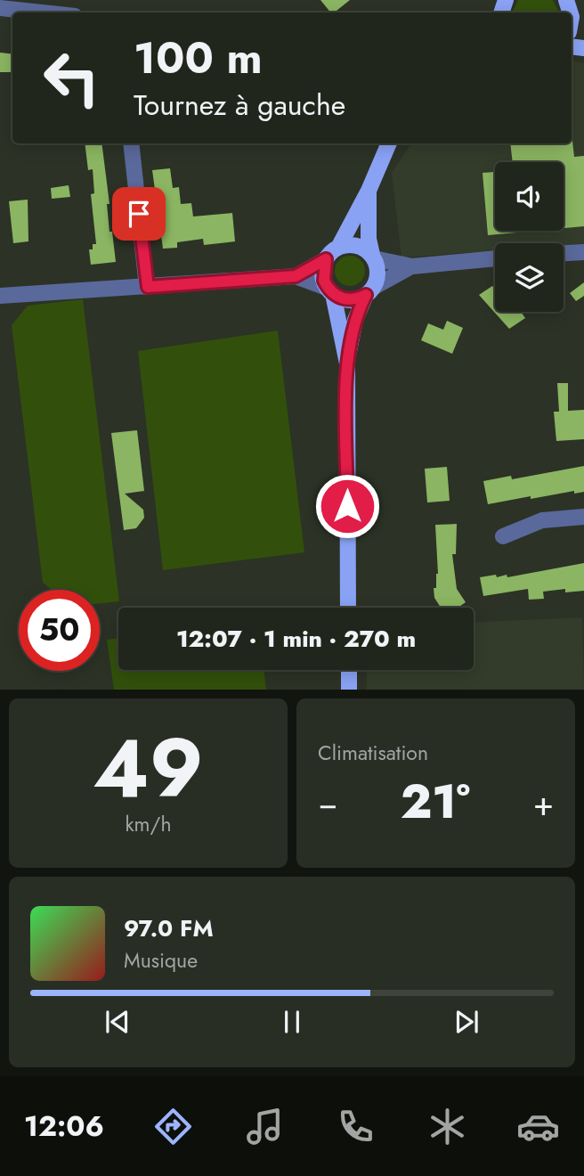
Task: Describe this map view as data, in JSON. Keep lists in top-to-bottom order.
{
  "page": {
    "turn": ["100 m", "Tournez à gauche"],
    "limit": "50",
    "trip": "12:07 · 1 min · 270 m",
    "tile": [
      ["49", "km/h"],
      "Climatisation"
    ],
    "heat": ["−", "21°", "+"],
    "song": ["97.0 FM", "Musique"],
    "tabs": "12:06"
  }
}
